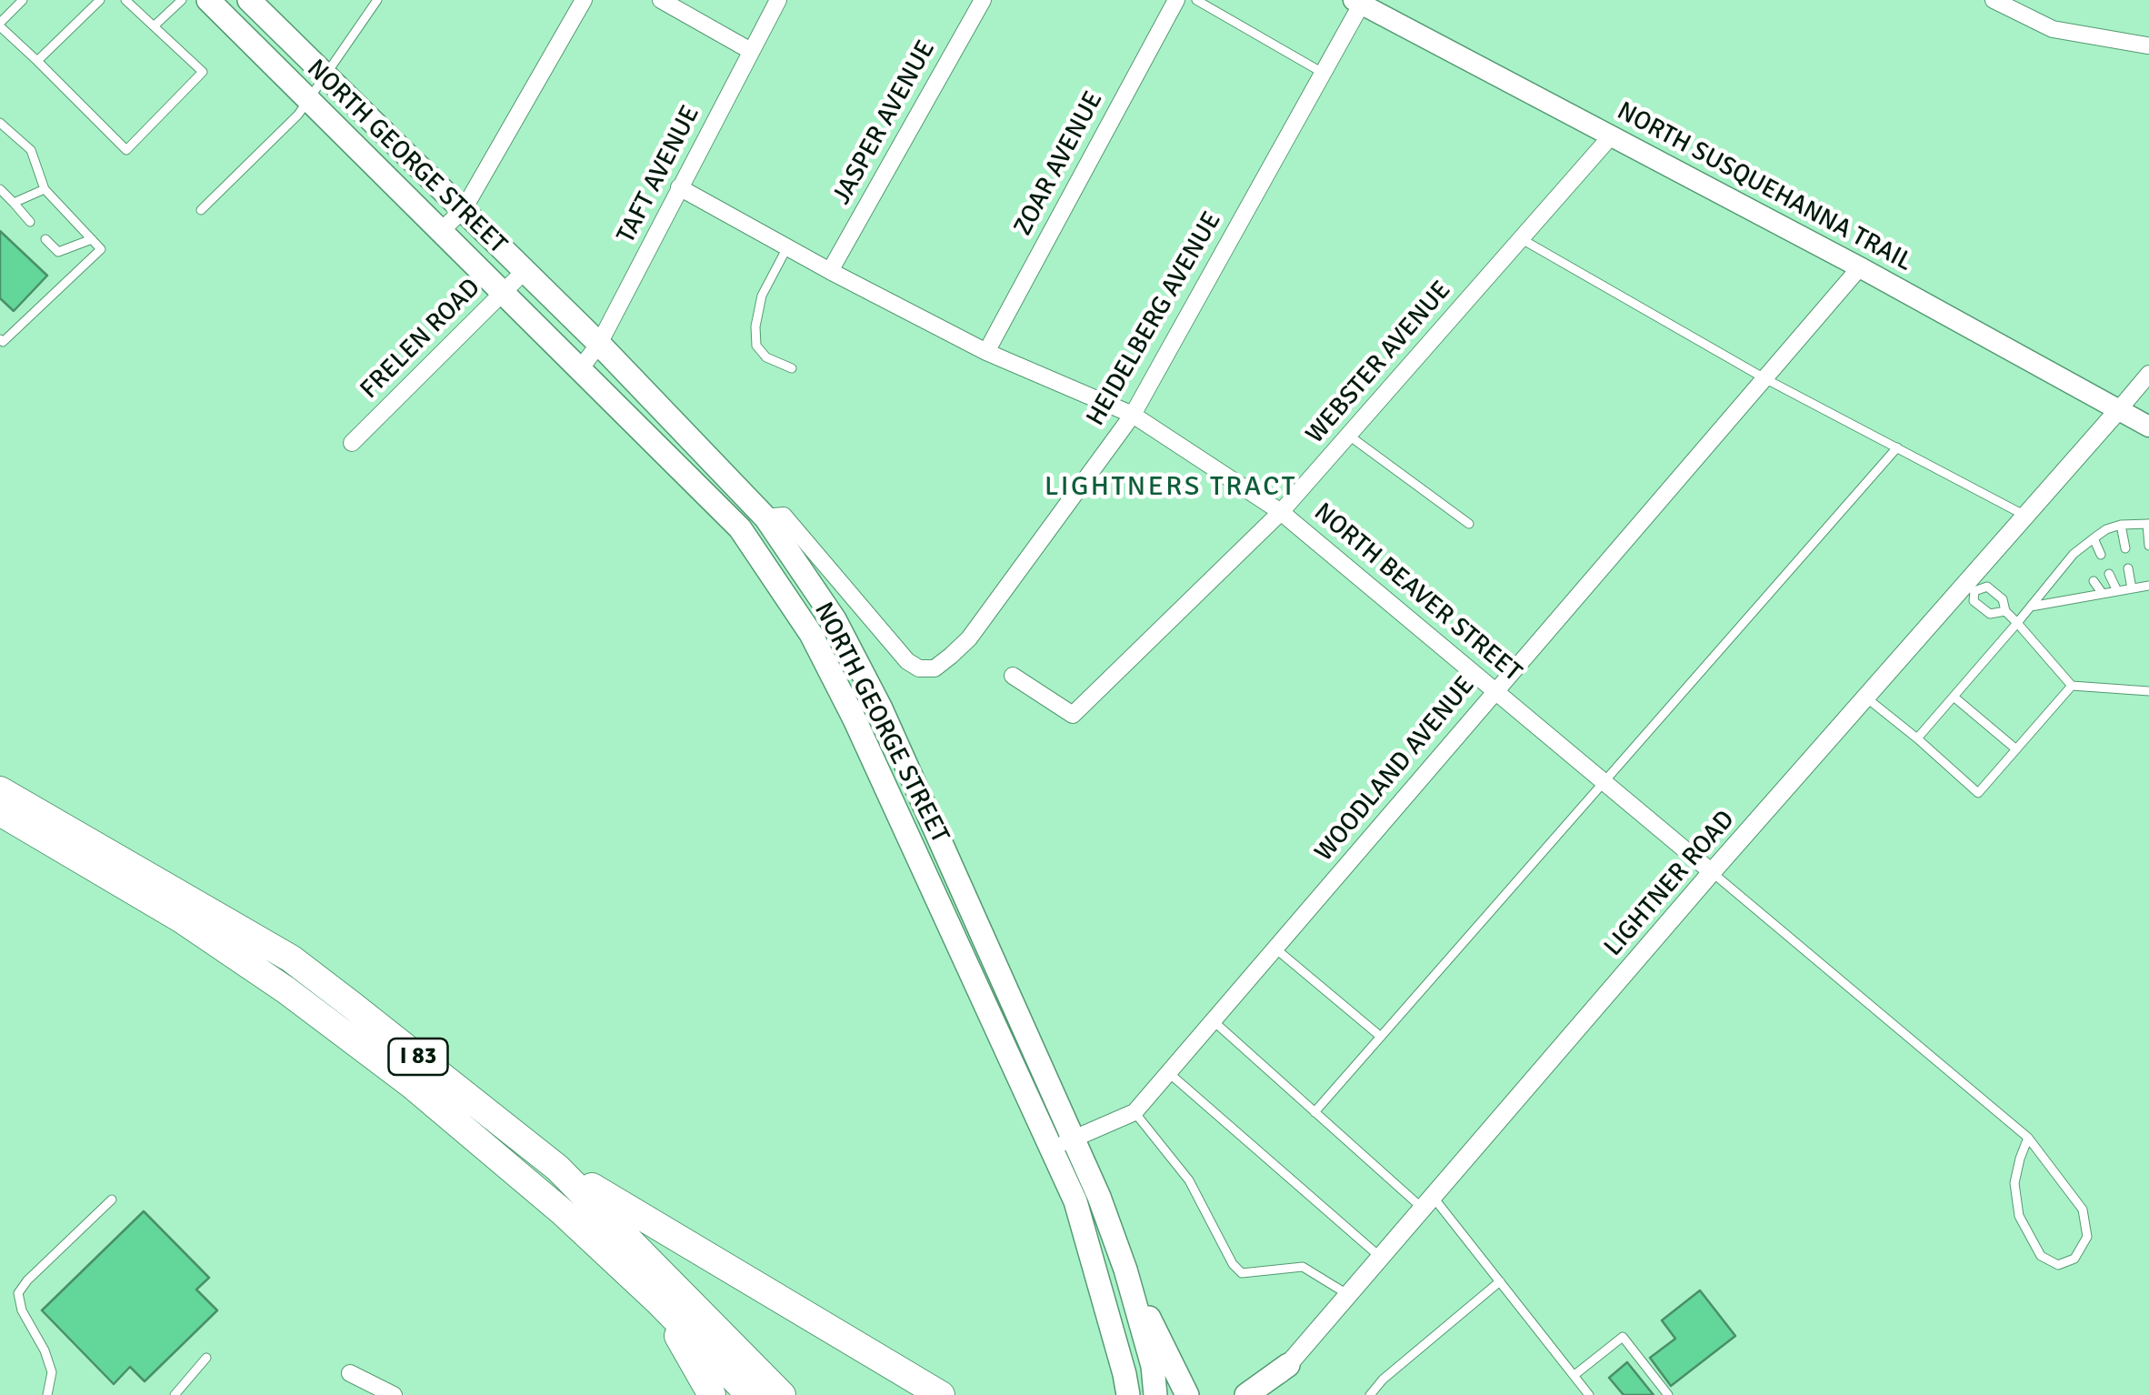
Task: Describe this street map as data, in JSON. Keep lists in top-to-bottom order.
{
  "streets": {
    "highway": ["I 83"],
    "main road": ["NORTH GEORGE STREET", "NORTH SUSQUEHANNA TRAIL"],
    "street": [
      "JASPER AVENUE",
      "ZOAR AVENUE",
      "TAFT AVENUE",
      "HEIDELBERG AVENUE",
      "FRELEN ROAD",
      "WEBSTER AVENUE",
      "NORTH BEAVER STREET",
      "WOODLAND AVENUE",
      "LIGHTNER ROAD"
    ]
  },
  "crossings": [
    ["JASPER AVENUE", "NORTH BEAVER STREET"],
    ["NORTH GEORGE STREET", "TAFT AVENUE"],
    ["NORTH GEORGE STREET", "HEIDELBERG AVENUE"],
    ["NORTH GEORGE STREET", "FRELEN ROAD"],
    ["NORTH GEORGE STREET", "WOODLAND AVENUE"],
    ["ZOAR AVENUE", "NORTH BEAVER STREET"],
    ["TAFT AVENUE", "NORTH BEAVER STREET"],
    ["NORTH SUSQUEHANNA TRAIL", "HEIDELBERG AVENUE"],
    ["NORTH SUSQUEHANNA TRAIL", "WEBSTER AVENUE"],
    ["NORTH SUSQUEHANNA TRAIL", "WOODLAND AVENUE"],
    ["NORTH SUSQUEHANNA TRAIL", "LIGHTNER ROAD"],
    ["HEIDELBERG AVENUE", "NORTH BEAVER STREET"],
    ["WEBSTER AVENUE", "NORTH BEAVER STREET"],
    ["NORTH BEAVER STREET", "WOODLAND AVENUE"],
    ["NORTH BEAVER STREET", "LIGHTNER ROAD"]
  ],
  "districts": ["LIGHTNERS TRACT"]
}
